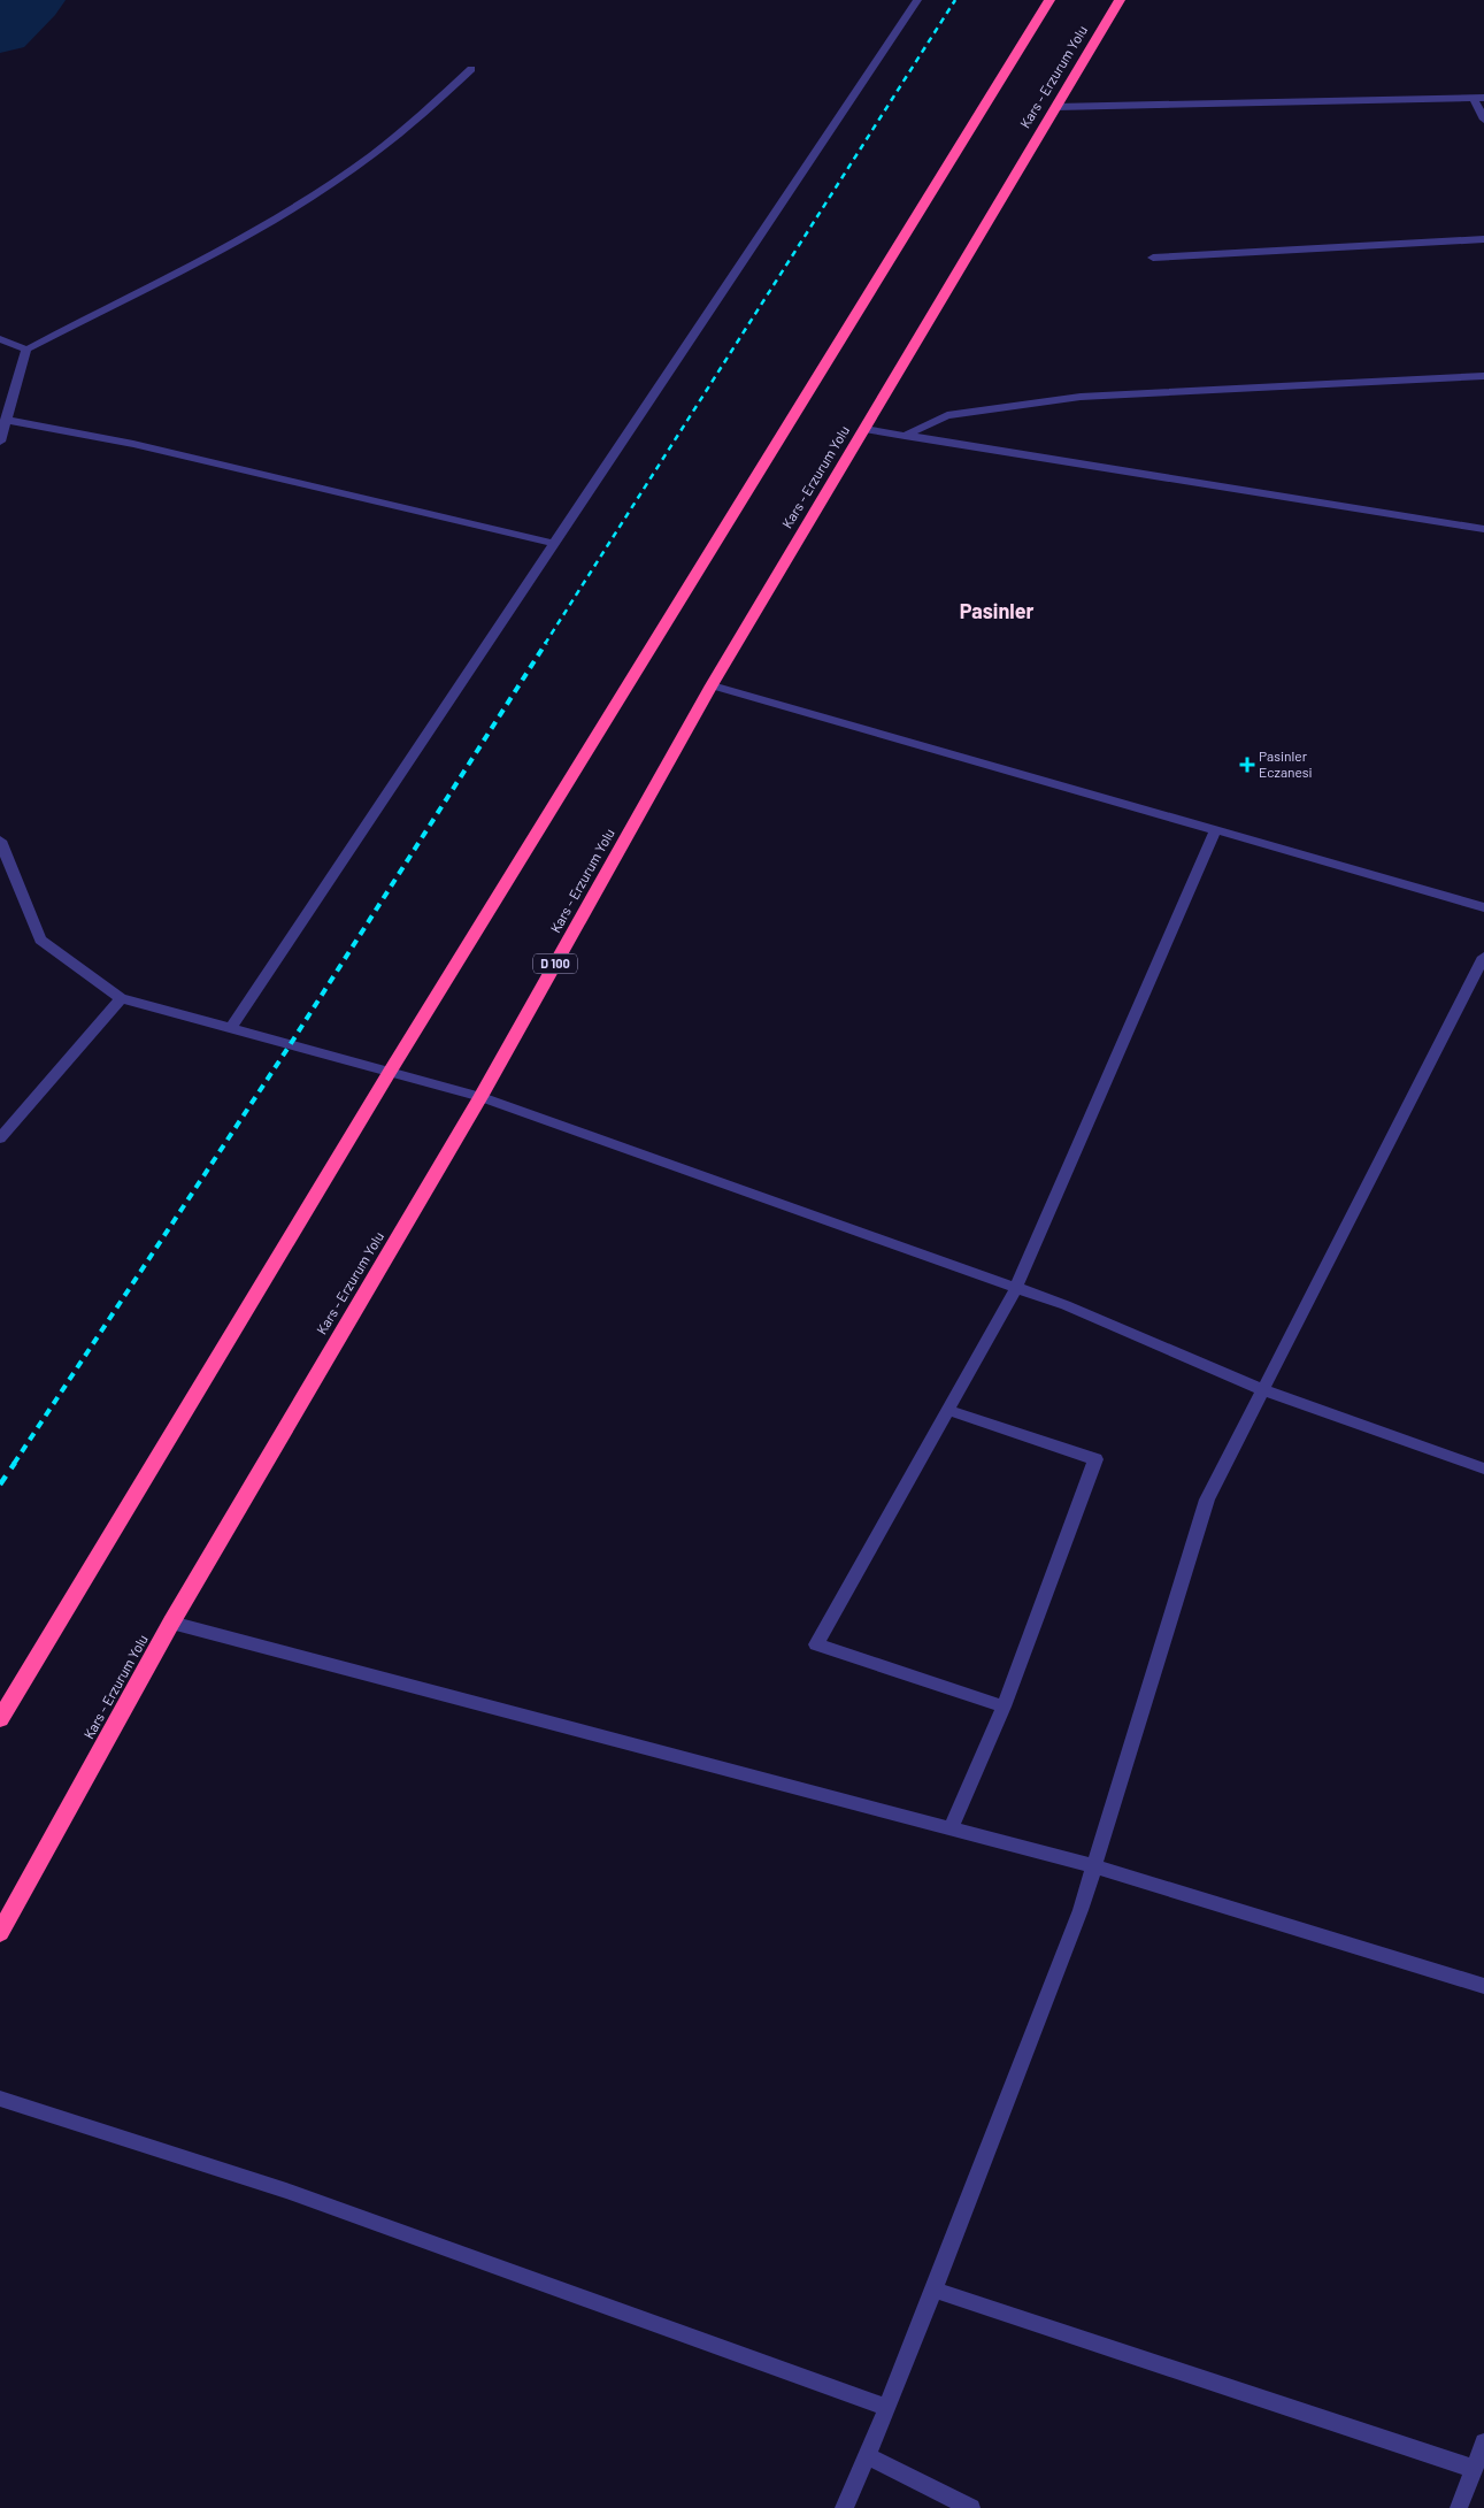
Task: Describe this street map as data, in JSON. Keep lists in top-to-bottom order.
{
  "streets": {
    "highway": ["Kars - Erzurum Yolu", "D 100"]
  },
  "districts": ["Pasinler"],
  "places": {
    "health": ["Pasinler Eczanesi"]
  }
}
